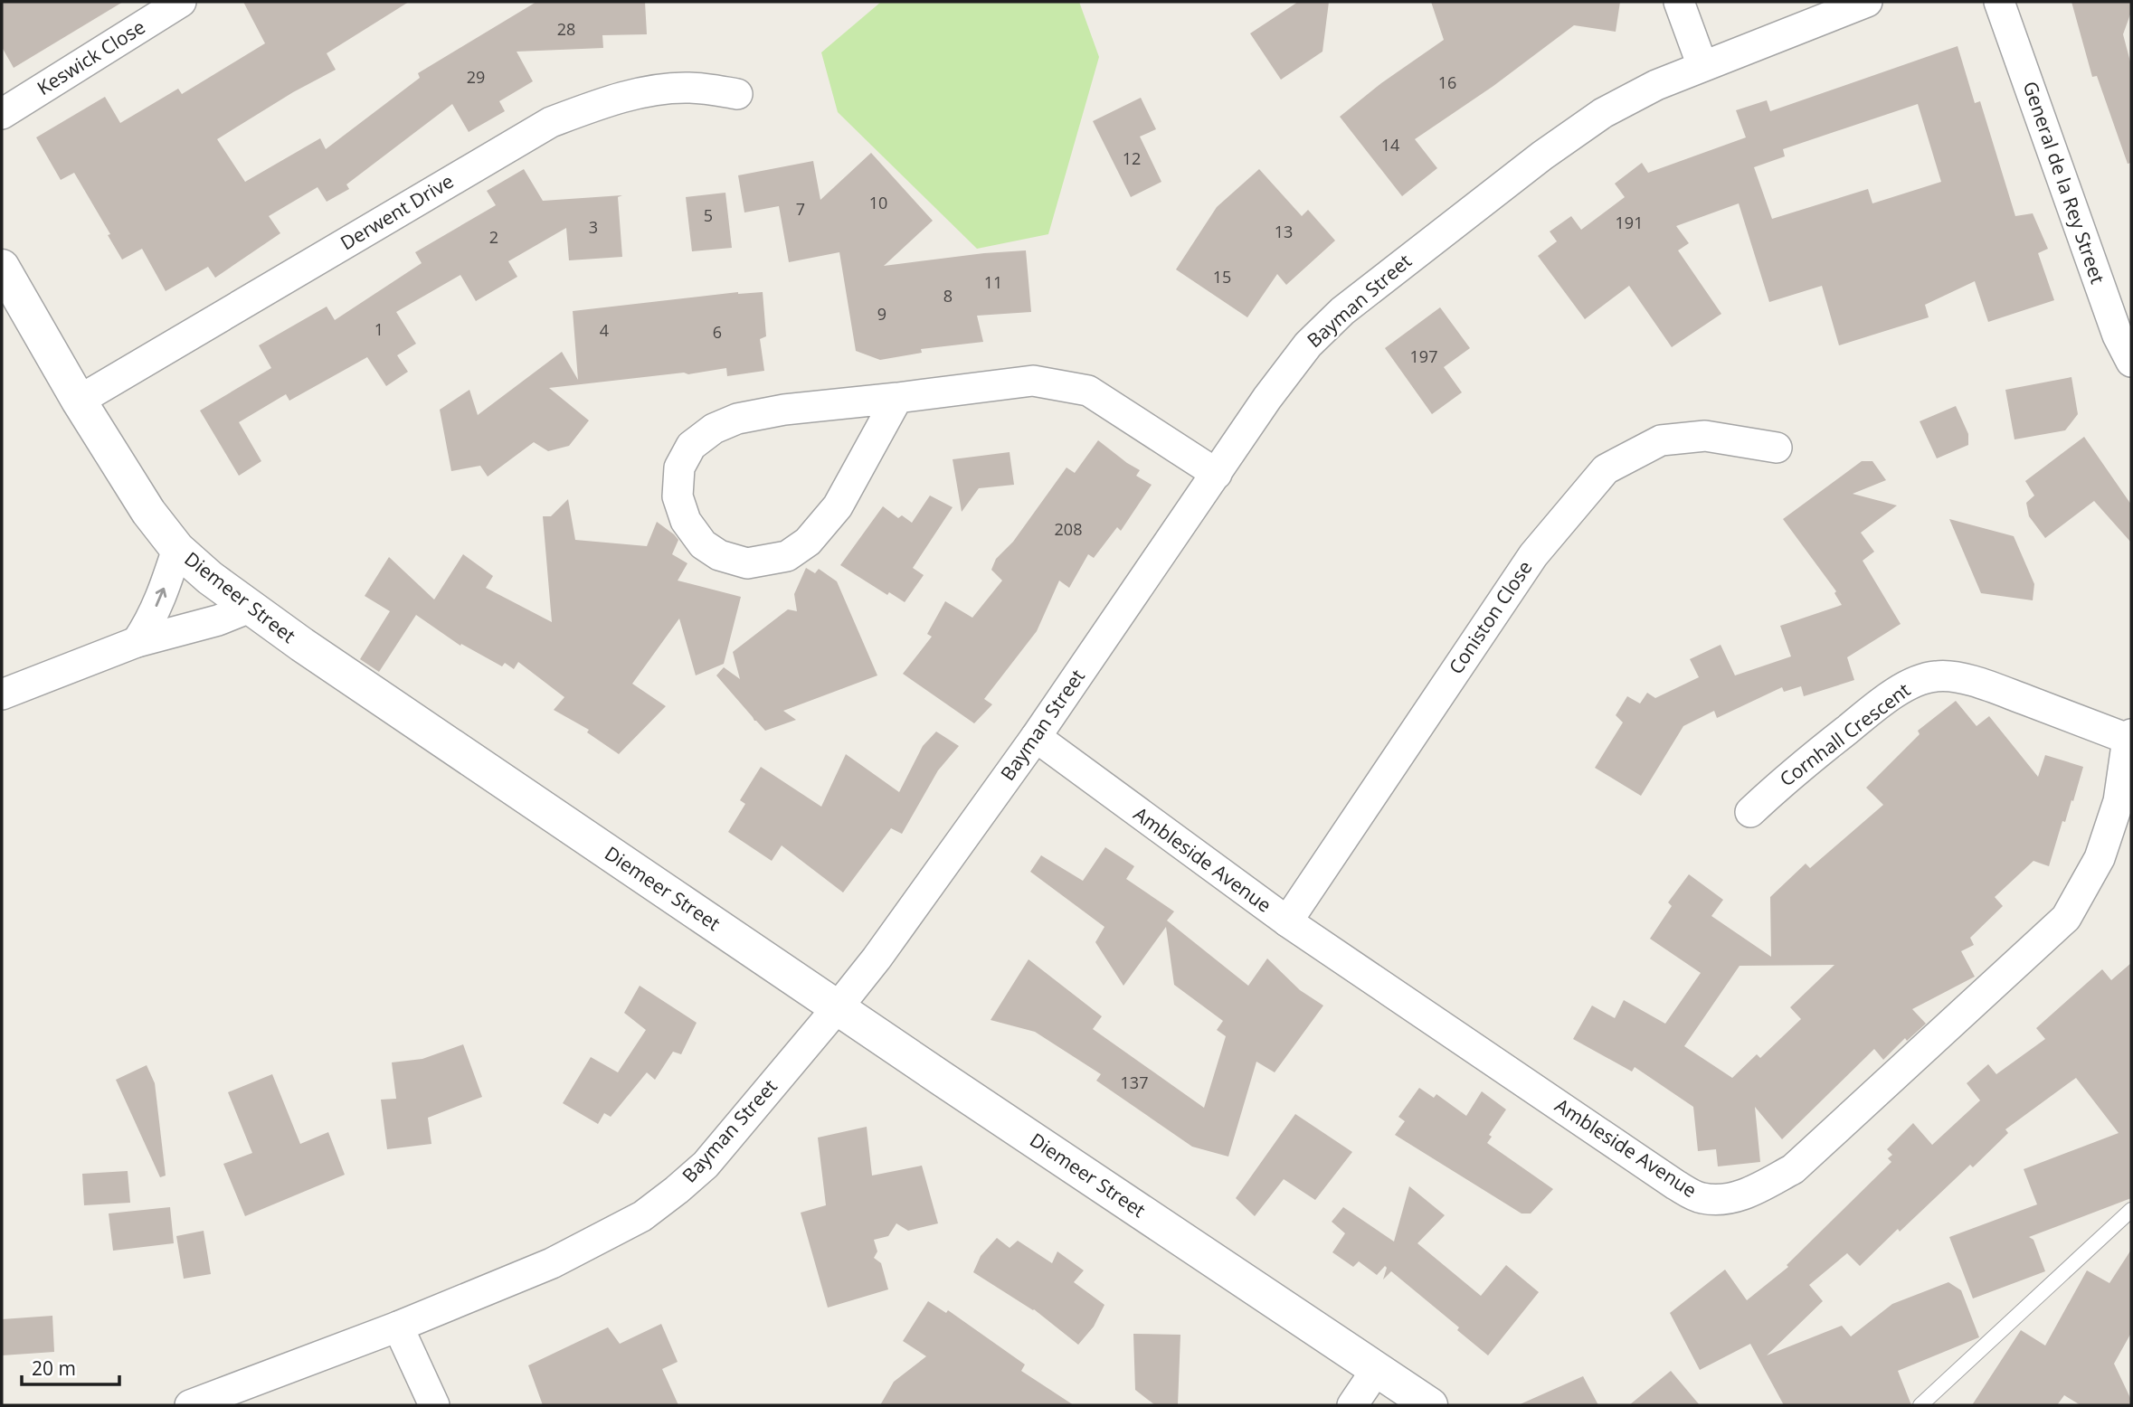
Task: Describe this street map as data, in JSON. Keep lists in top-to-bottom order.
{
  "streets": {
    "street": [
      "Keswick Close",
      "General de la Rey Street",
      "Derwent Drive",
      "Bayman Street",
      "Diemeer Street",
      "Coniston Close",
      "Cornhall Crescent",
      "Ambleside Avenue"
    ]
  },
  "crossings": [
    ["Derwent Drive", "Diemeer Street"],
    ["Bayman Street", "Diemeer Street"],
    ["Bayman Street", "Ambleside Avenue"],
    ["Coniston Close", "Ambleside Avenue"],
    ["Cornhall Crescent", "Ambleside Avenue"]
  ],
  "house_numbers": [
    "28",
    "29",
    "16",
    "14",
    "12",
    "10",
    "7",
    "5",
    "191",
    "3",
    "13",
    "2",
    "15",
    "11",
    "8",
    "9",
    "1",
    "4",
    "6",
    "197",
    "208",
    "137"
  ],
  "scale_bar": "20 m"
}
